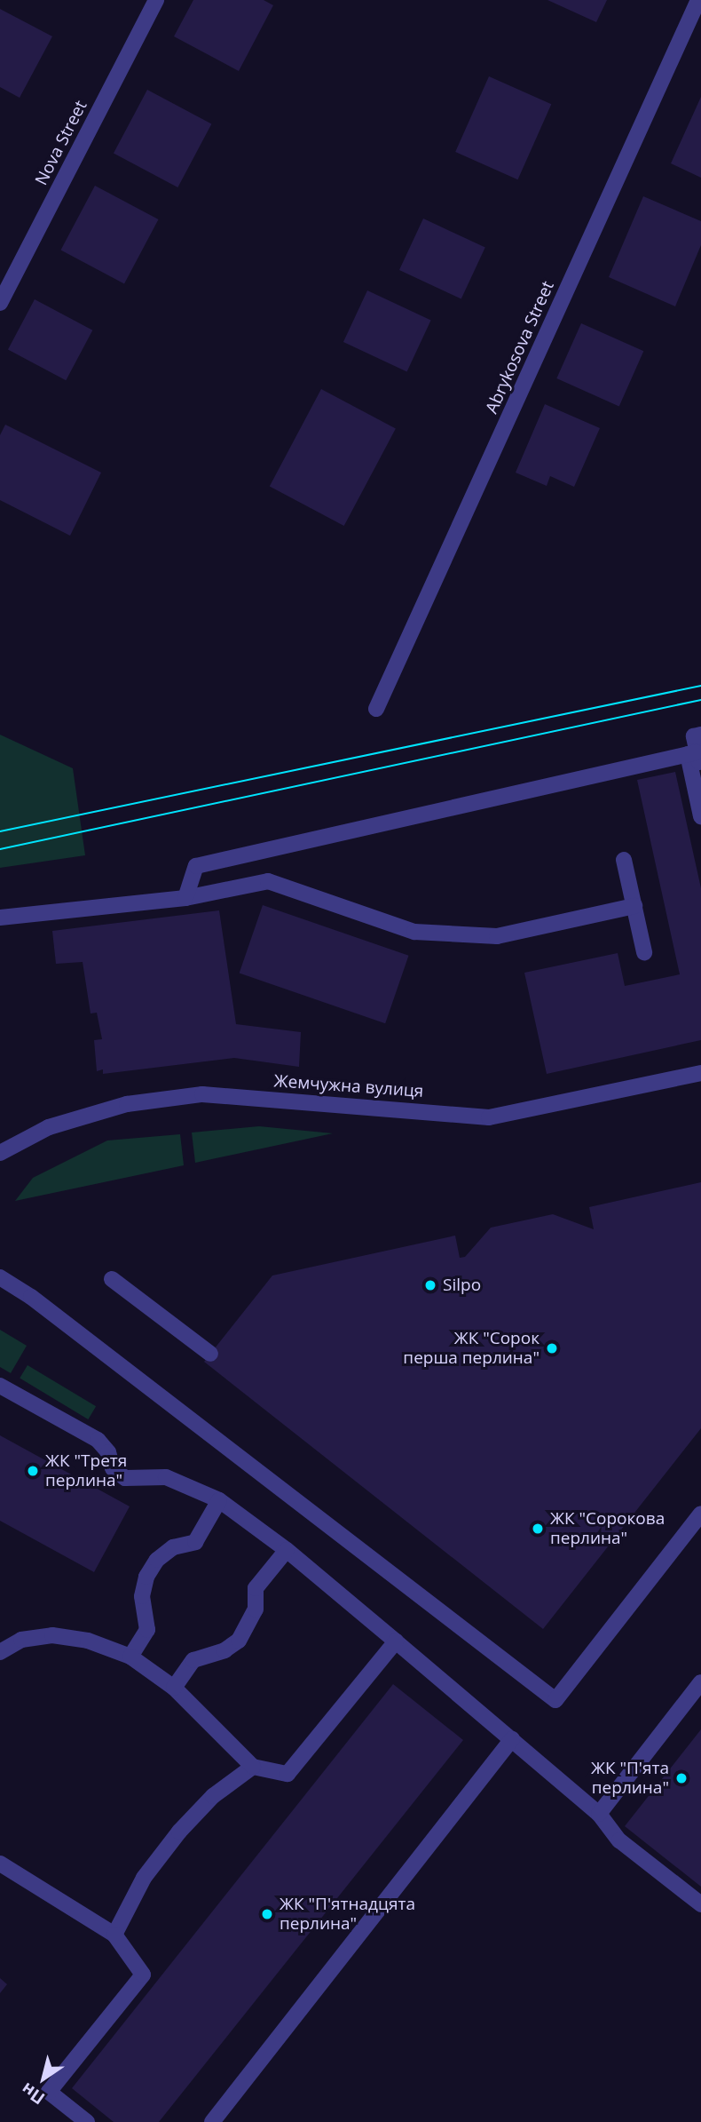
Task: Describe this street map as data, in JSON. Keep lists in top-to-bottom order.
{
  "streets": {
    "street": ["Nova Street", "Abrykosova Street", "Жемчужна вулиця"]
  },
  "places": [
    "Silpo",
    "ЖК \"Сорок перша перлина\"",
    "ЖК \"Третя перлина\"",
    "ЖК \"Сорокова перлина\"",
    "ЖК \"П'ята перлина\"",
    "ЖК \"П'ятнадцята перлина\""
  ],
  "north": "bottom left"
}
